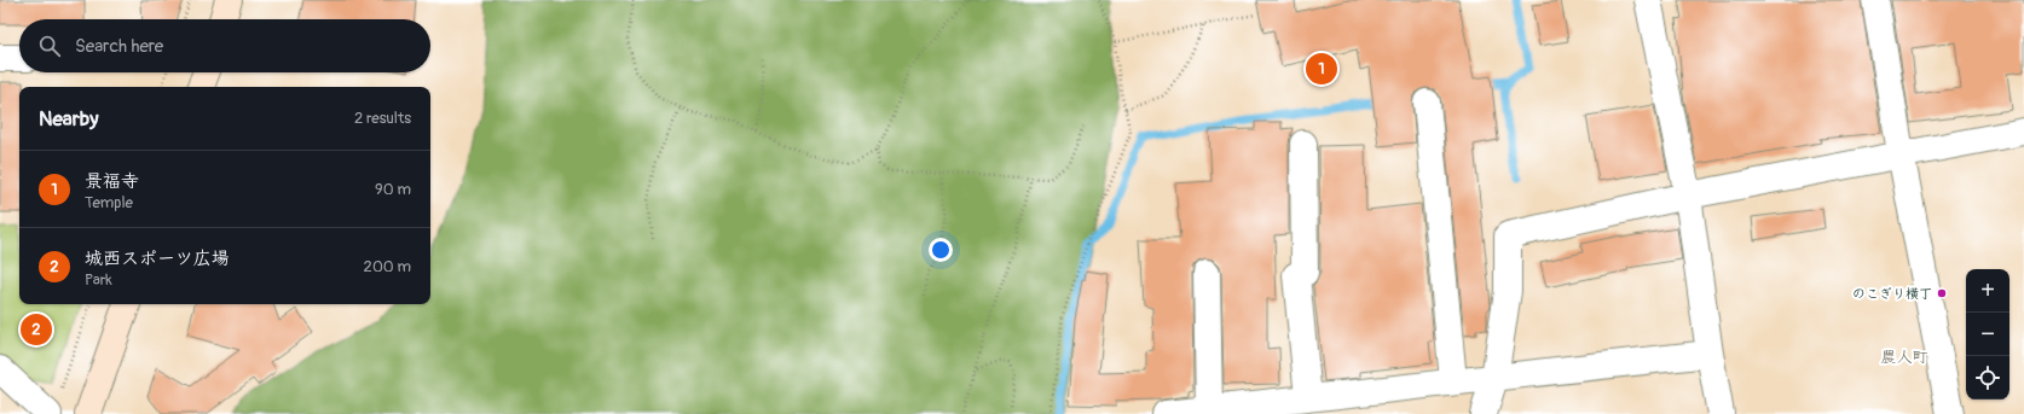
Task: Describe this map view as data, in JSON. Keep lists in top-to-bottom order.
{
  "districts": ["農人町"],
  "places": ["のこぎり横丁"],
  "page": {
    "search": "Search here",
    "pins": ["1", "2"],
    "heading": ["Nearby", "2 results"],
    "list": [
      {
        "mark": "1",
        "name": "景福寺",
        "note": "Temple",
        "value": "90 m"
      },
      {
        "mark": "2",
        "name": "城西スポーツ広場",
        "note": "Park",
        "value": "200 m"
      }
    ],
    "map_buttons": ["+", "−"]
  }
}
